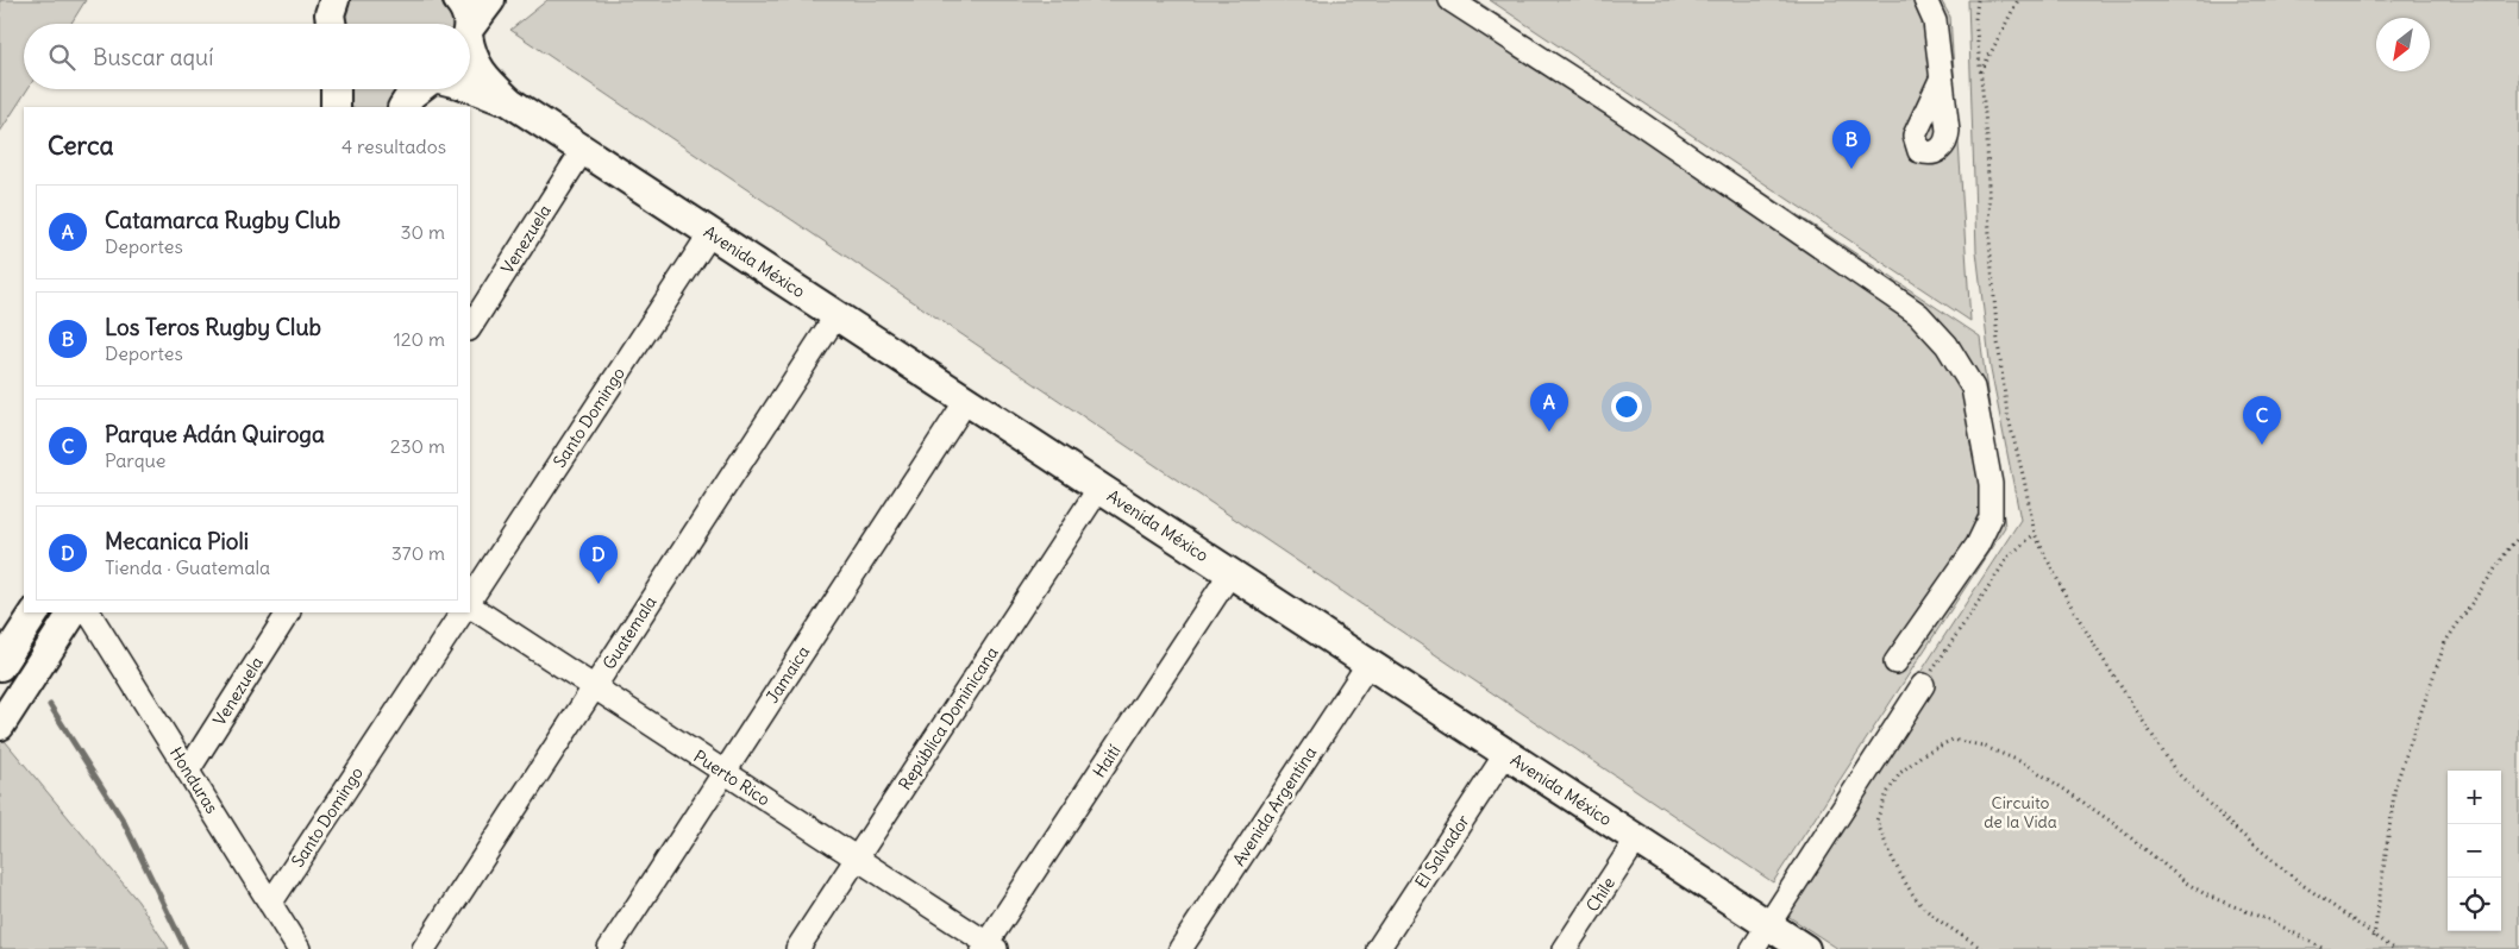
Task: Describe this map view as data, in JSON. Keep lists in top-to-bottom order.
{
  "streets": {
    "main road": ["Avenida México"],
    "street": [
      "Venezuela",
      "Santo Domingo",
      "Guatemala",
      "Jamaica",
      "República Dominicana",
      "Haití",
      "Puerto Rico",
      "Honduras",
      "Avenida Argentina",
      "El Salvador",
      "Chile"
    ]
  },
  "crossings": [
    ["Venezuela", "Avenida México"],
    ["Venezuela", "Honduras"],
    ["Avenida México", "Santo Domingo"],
    ["Avenida México", "Guatemala"],
    ["Avenida México", "Jamaica"],
    ["Avenida México", "República Dominicana"],
    ["Avenida México", "Haití"],
    ["Avenida México", "Avenida Argentina"],
    ["Avenida México", "El Salvador"],
    ["Avenida México", "Chile"],
    ["Santo Domingo", "Honduras"],
    ["Guatemala", "Puerto Rico"],
    ["Jamaica", "Puerto Rico"],
    ["República Dominicana", "Puerto Rico"],
    ["Haití", "Puerto Rico"]
  ],
  "parks": ["Circuito de la Vida"],
  "north": "bottom left",
  "page": {
    "search": "Buscar aquí",
    "heading": ["Cerca", "4 resultados"],
    "pins": [
      "B",
      "A",
      "C",
      "D"
    ],
    "list": [
      {
        "mark": "A",
        "name": "Catamarca Rugby Club",
        "note": "Deportes",
        "value": "30 m"
      },
      {
        "mark": "B",
        "name": "Los Teros Rugby Club",
        "note": "Deportes",
        "value": "120 m"
      },
      {
        "mark": "C",
        "name": "Parque Adán Quiroga",
        "note": "Parque",
        "value": "230 m"
      },
      {
        "mark": "D",
        "name": "Mecanica Pioli",
        "note": "Tienda · Guatemala",
        "value": "370 m"
      }
    ],
    "map_buttons": ["+", "−"]
  }
}
